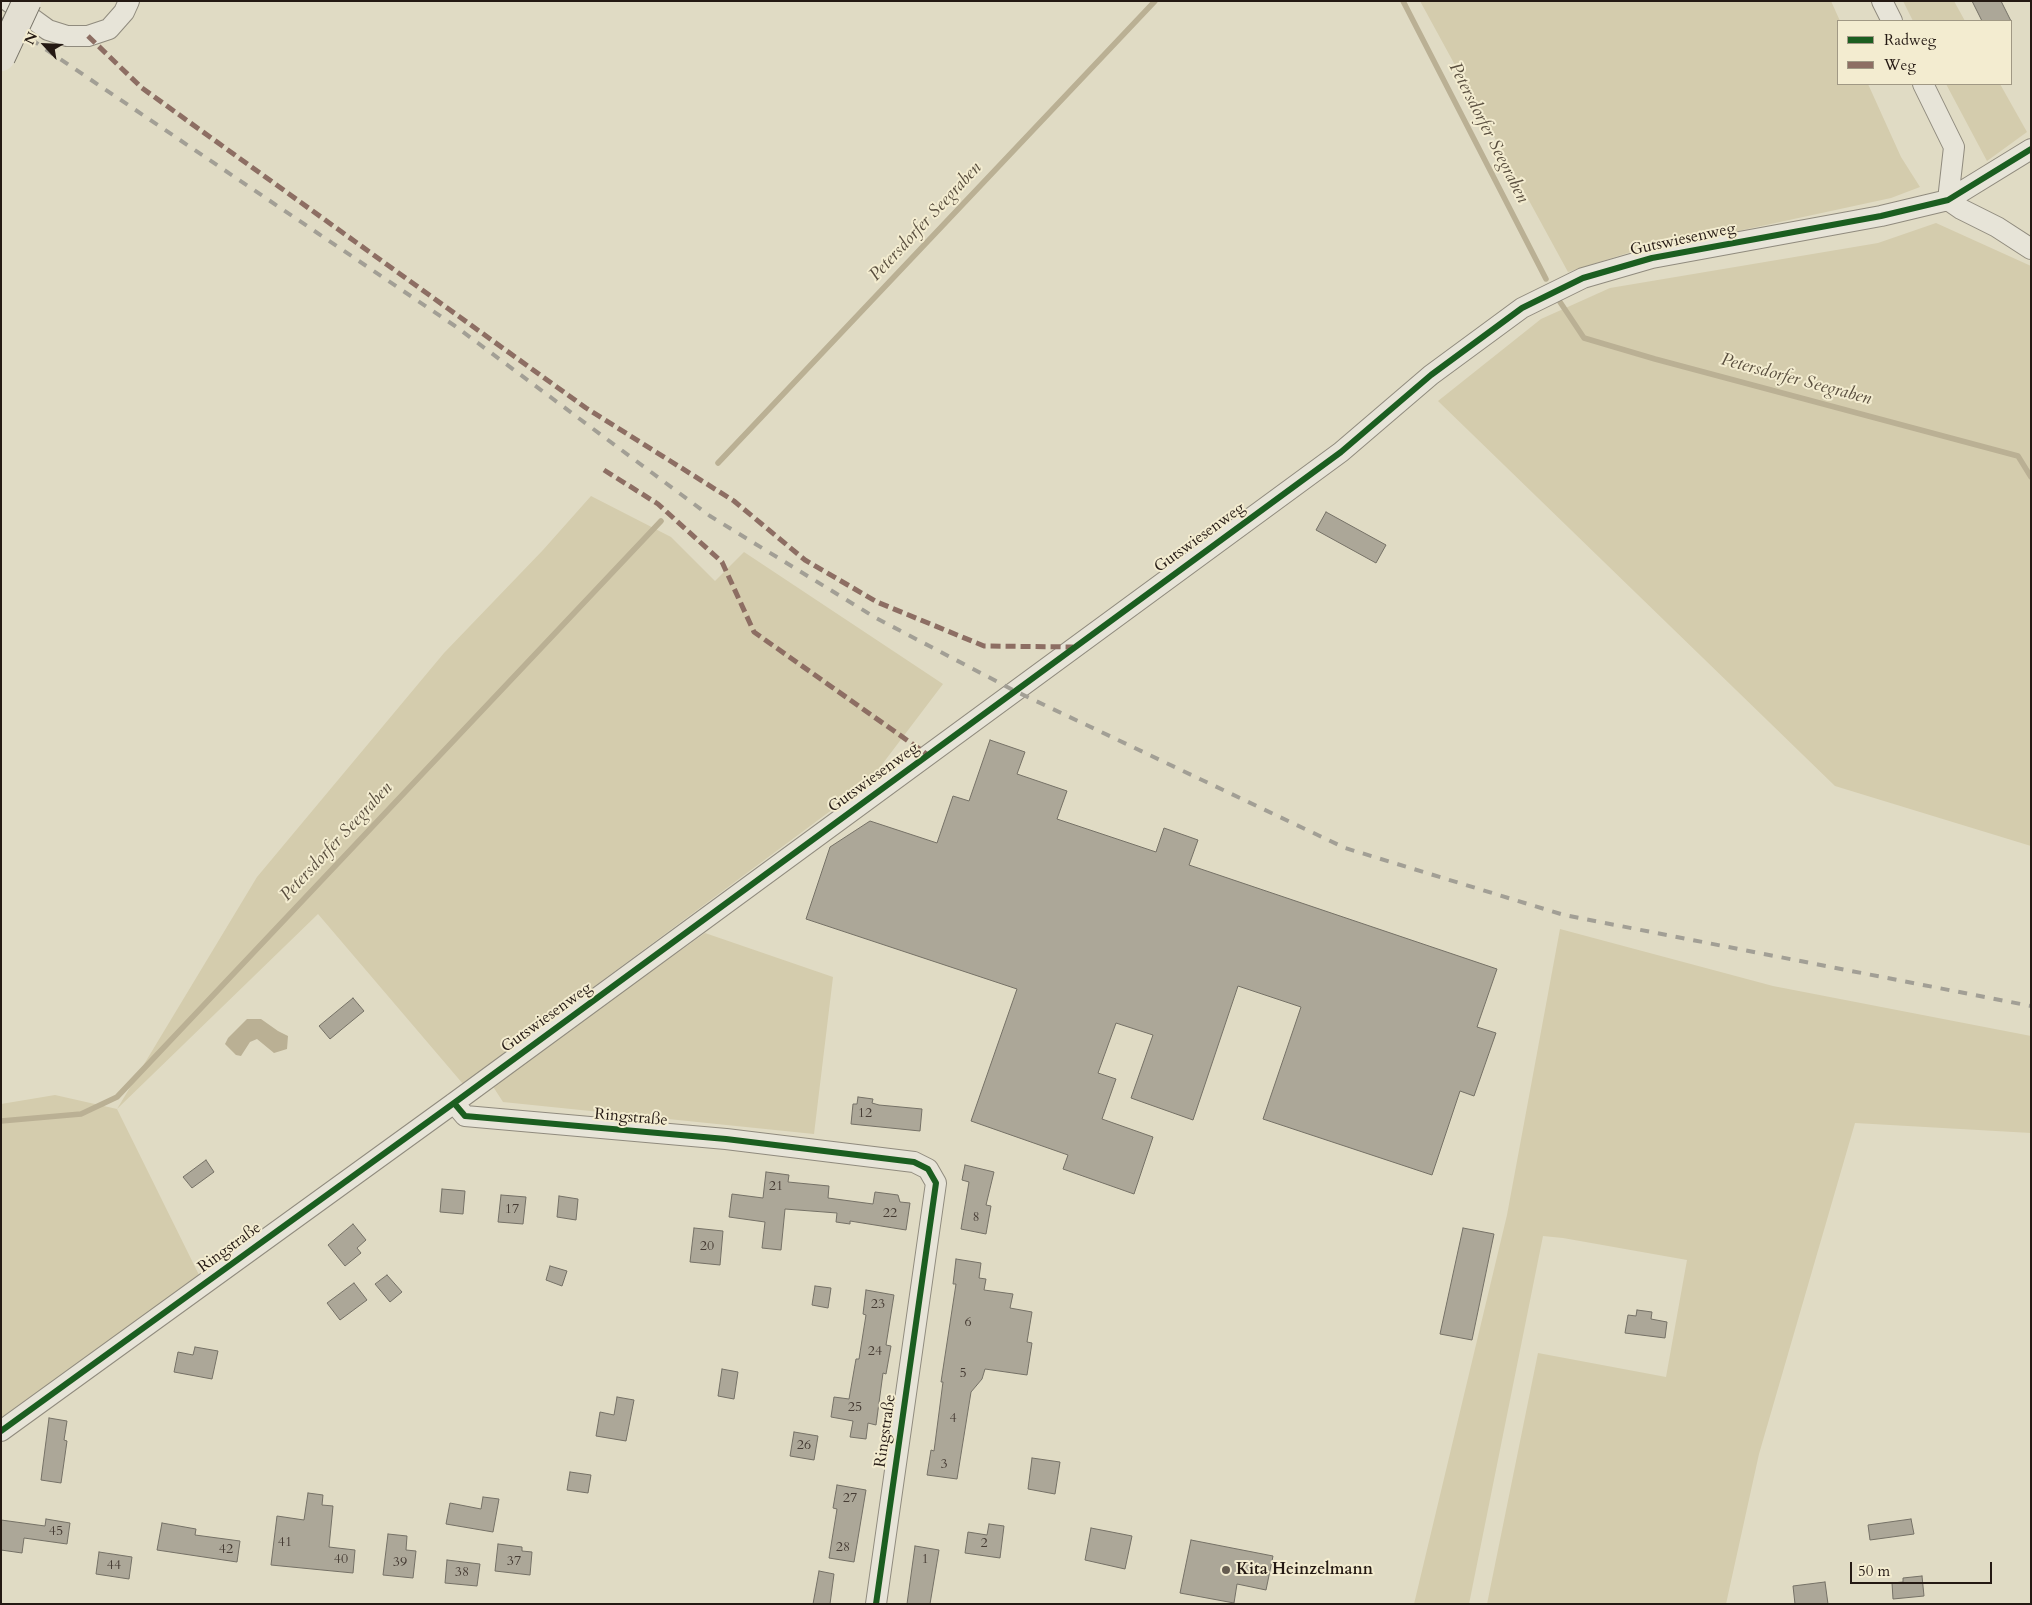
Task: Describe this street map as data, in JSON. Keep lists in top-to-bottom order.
{
  "streets": {
    "street": ["Gutswiesenweg", "Ringstraße"]
  },
  "crossings": [
    ["Gutswiesenweg", "Ringstraße"]
  ],
  "water": ["Petersdorfer Seegraben"],
  "places": ["Kita Heinzelmann"],
  "house_numbers": [
    "12",
    "21",
    "17",
    "22",
    "8",
    "20",
    "23",
    "6",
    "24",
    "5",
    "25",
    "4",
    "26",
    "3",
    "27",
    "45",
    "41",
    "2",
    "28",
    "42",
    "40",
    "1",
    "37",
    "39",
    "44",
    "38"
  ],
  "legend": ["Radweg", "Weg"],
  "scale_bar": "50 m",
  "north": "top left"
}
